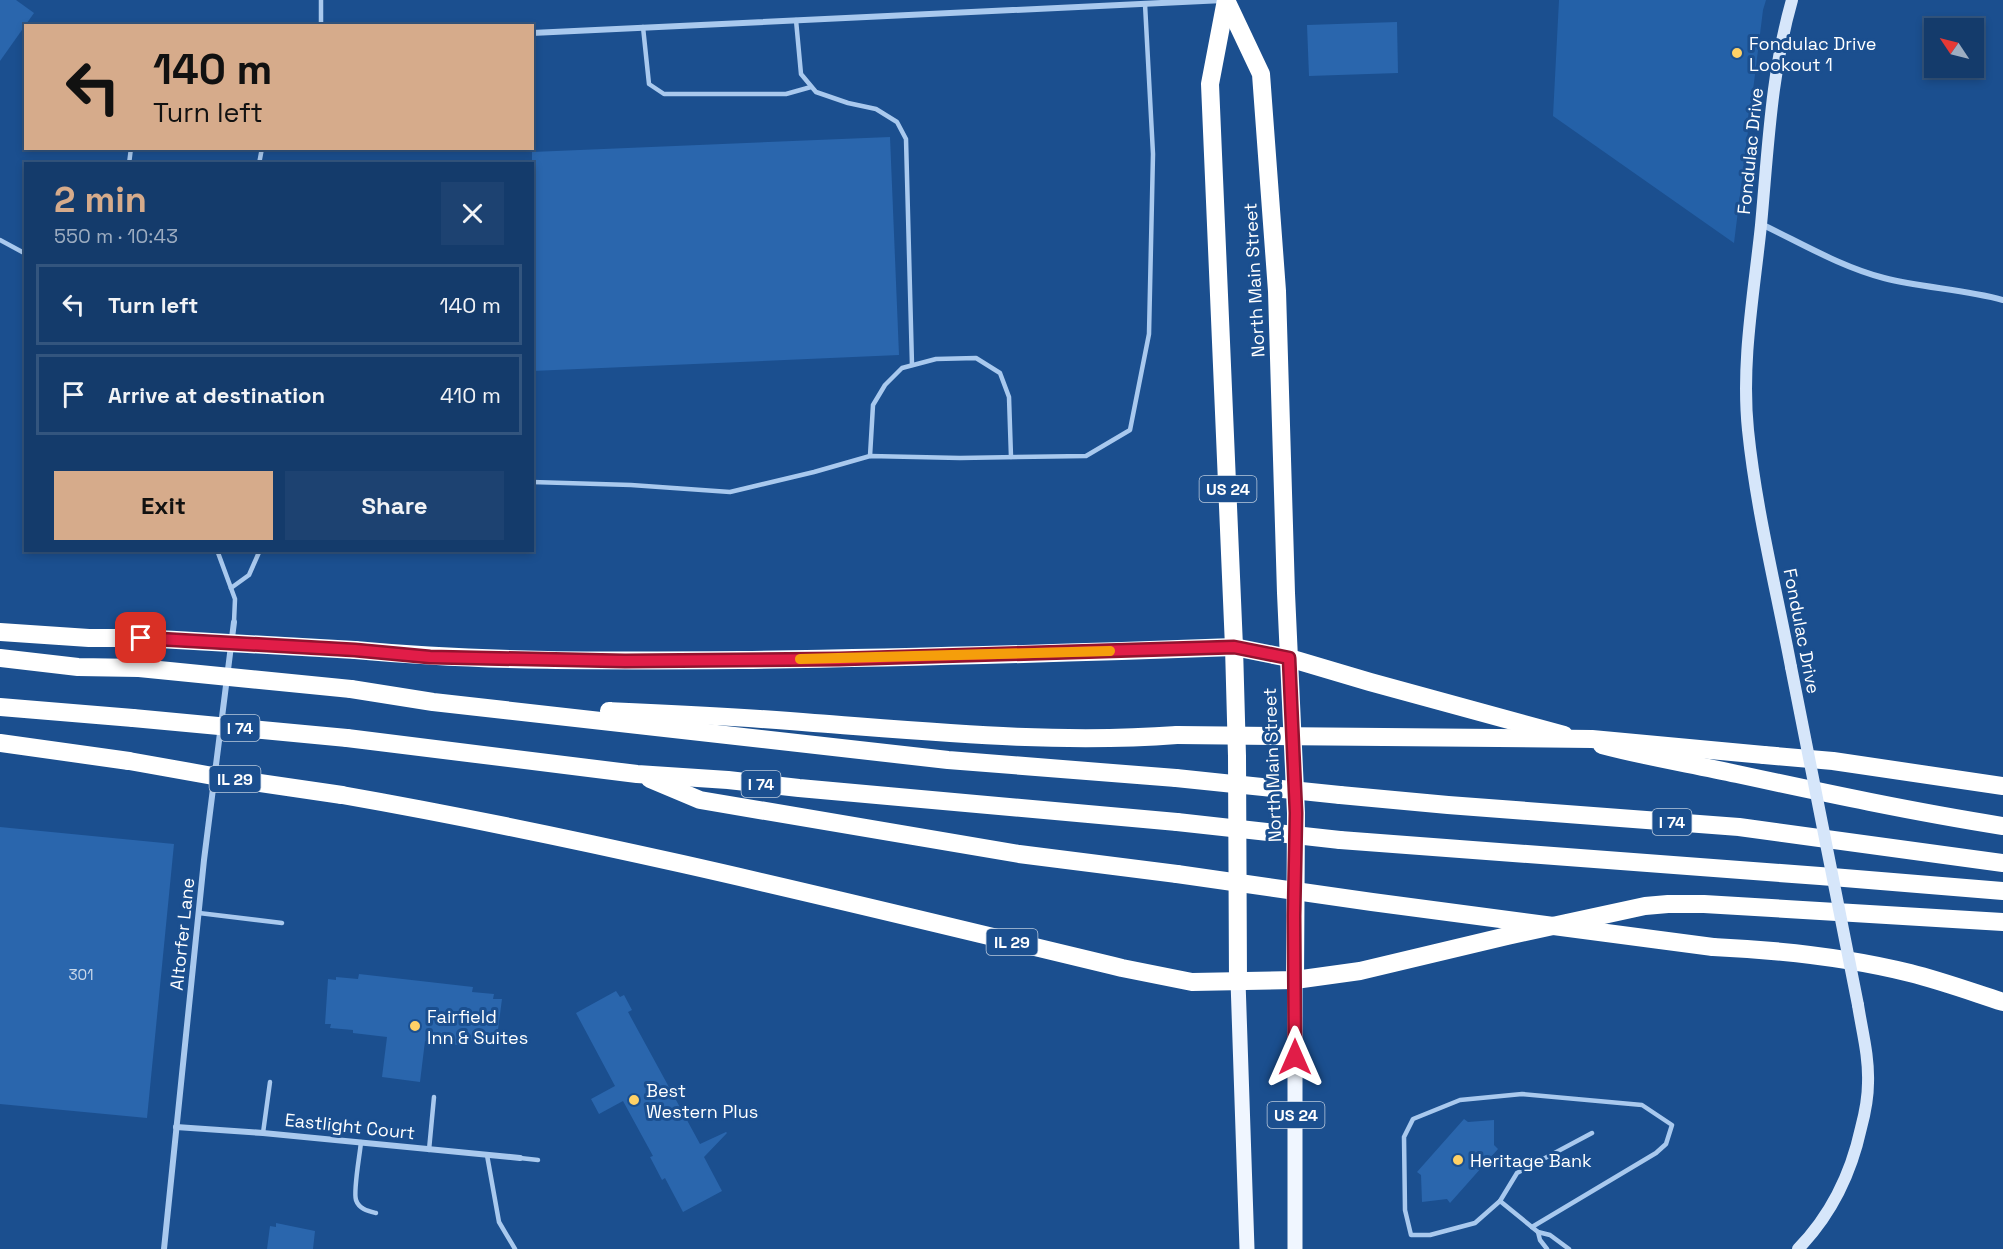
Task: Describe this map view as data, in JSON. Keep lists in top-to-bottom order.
{
  "streets": {
    "highway": [
      "North Main Street",
      "US 24",
      "I 74",
      "IL 29"
    ],
    "street": ["Fondulac Drive", "Altorfer Lane", "Eastlight Court"]
  },
  "crossings": [
    ["North Main Street", "IL 29"],
    ["Altorfer Lane", "Eastlight Court"]
  ],
  "places": [
    "Fondulac Drive Lookout 1",
    "Fairfield Inn & Suites",
    "Best Western Plus",
    "Heritage Bank"
  ],
  "house_numbers": ["301"],
  "north": "top left",
  "page": {
    "turn": ["140 m", "Turn left"],
    "heading": ["2 min", "550 m · 10:43"],
    "list": [
      {
        "name": "Turn left",
        "value": "140 m"
      },
      {
        "name": "Arrive at destination",
        "value": "410 m"
      }
    ],
    "buttons": ["Exit", "Share"]
  }
}
